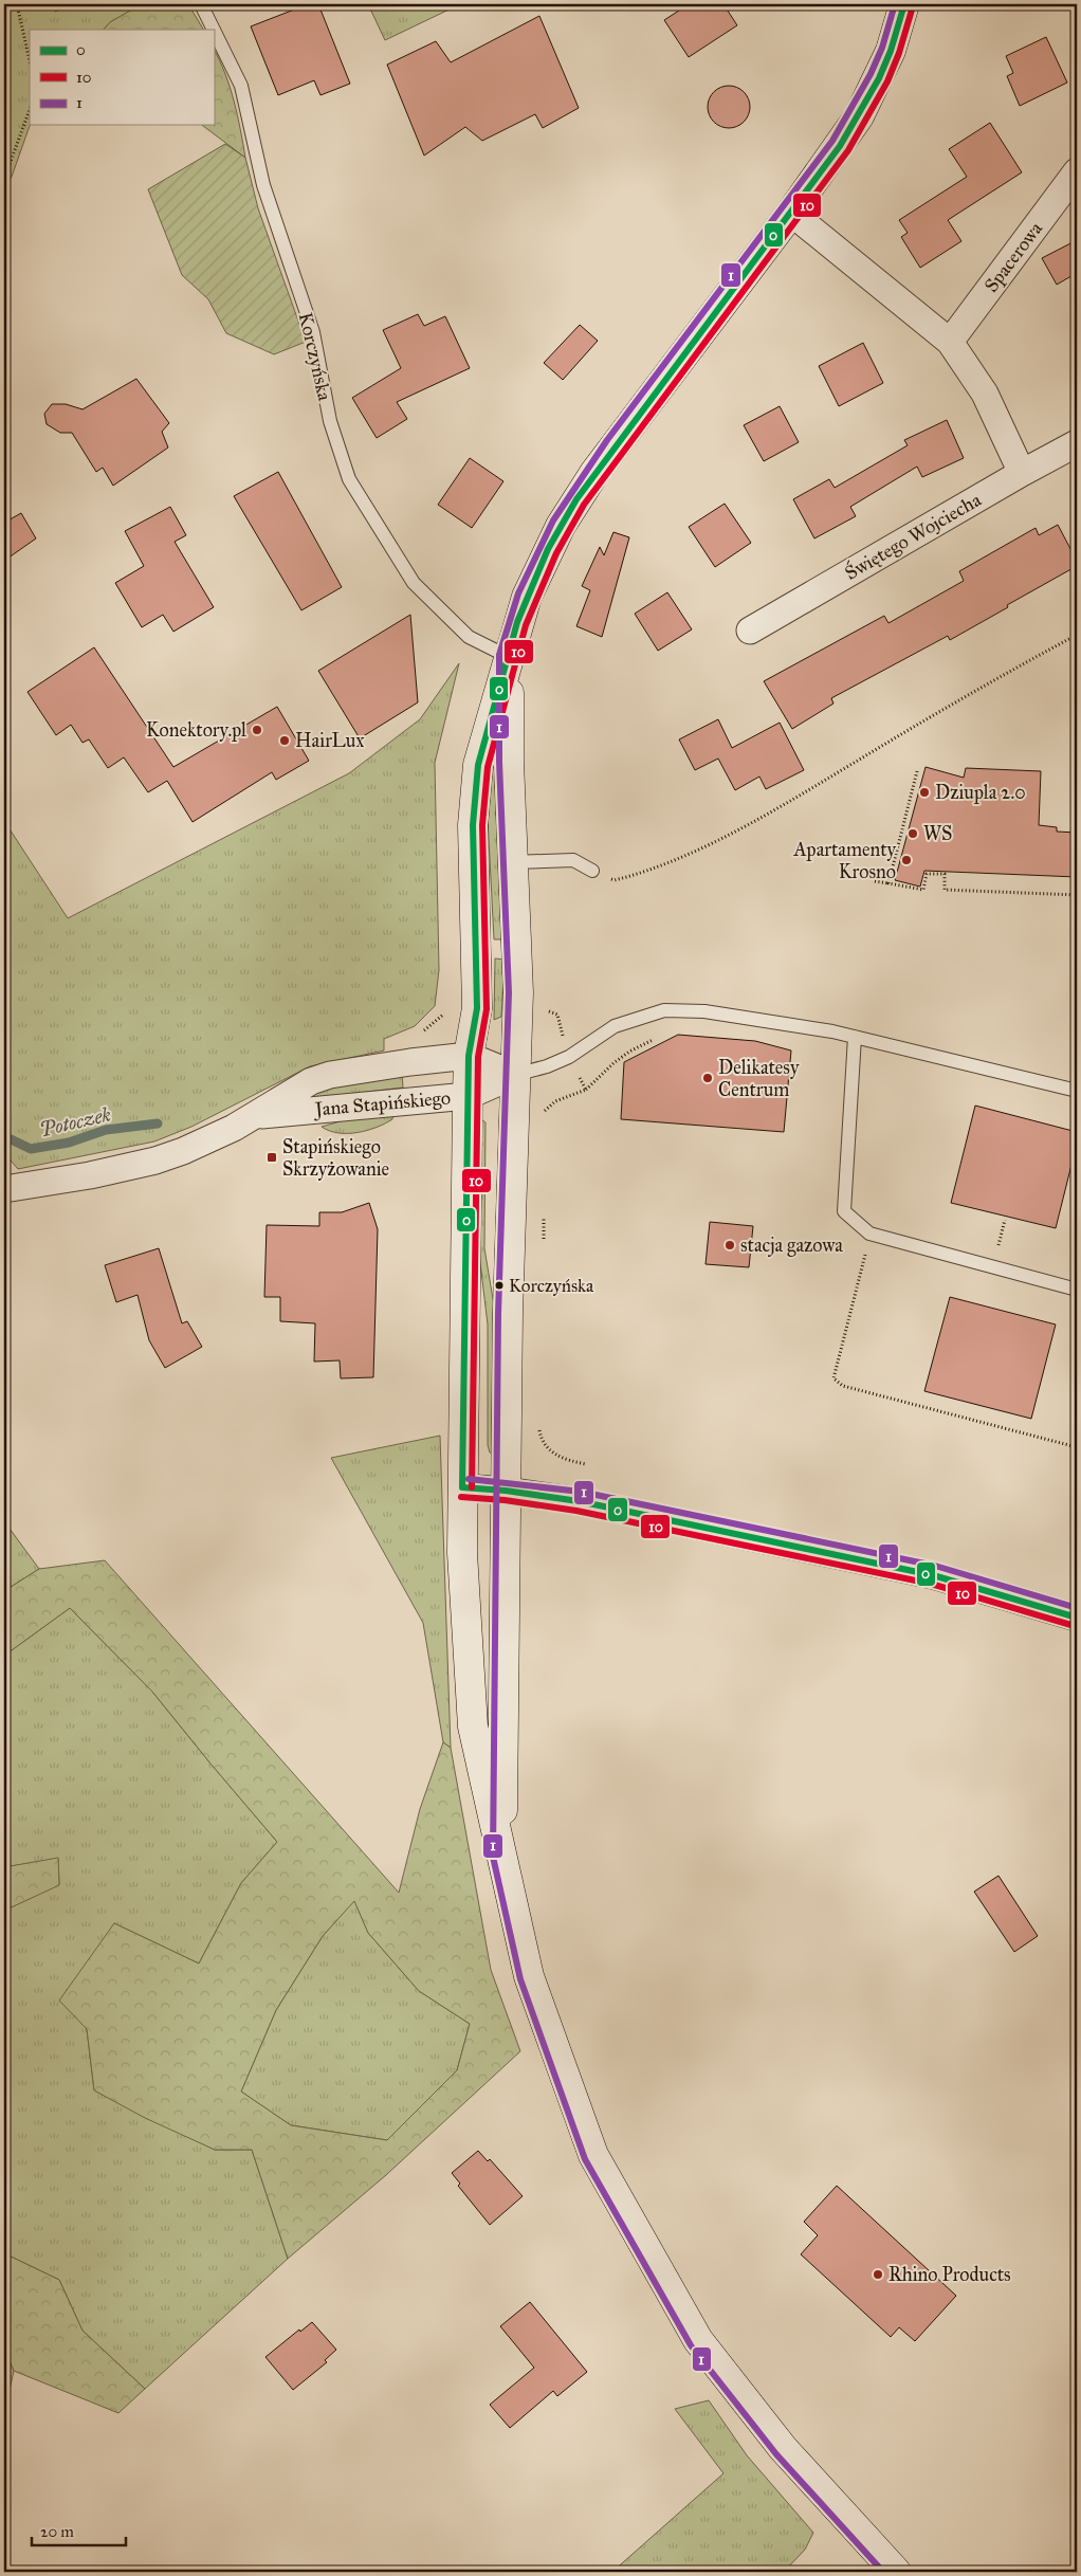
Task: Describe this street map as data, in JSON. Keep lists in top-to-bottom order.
{
  "streets": {
    "street": ["Spacerowa", "Świętego Wojciecha", "Jana Stapińskiego"],
    "lane": ["Korczyńska"]
  },
  "water": ["Potoczek"],
  "places": {
    "other": [
      "Konektory.pl",
      "HairLux",
      "Dziupla 2.0",
      "WS",
      "Apartamenty Krosno",
      "Delikatesy Centrum",
      "stacja gazowa",
      "Korczyńska",
      "Rhino Products"
    ],
    "transit": ["Stapińskiego Skrzyżowanie"]
  },
  "lines": ["transit line 0", "transit line 1", "transit line 10"],
  "legend": ["0", "10", "1"],
  "scale_bar": "20 m"
}
